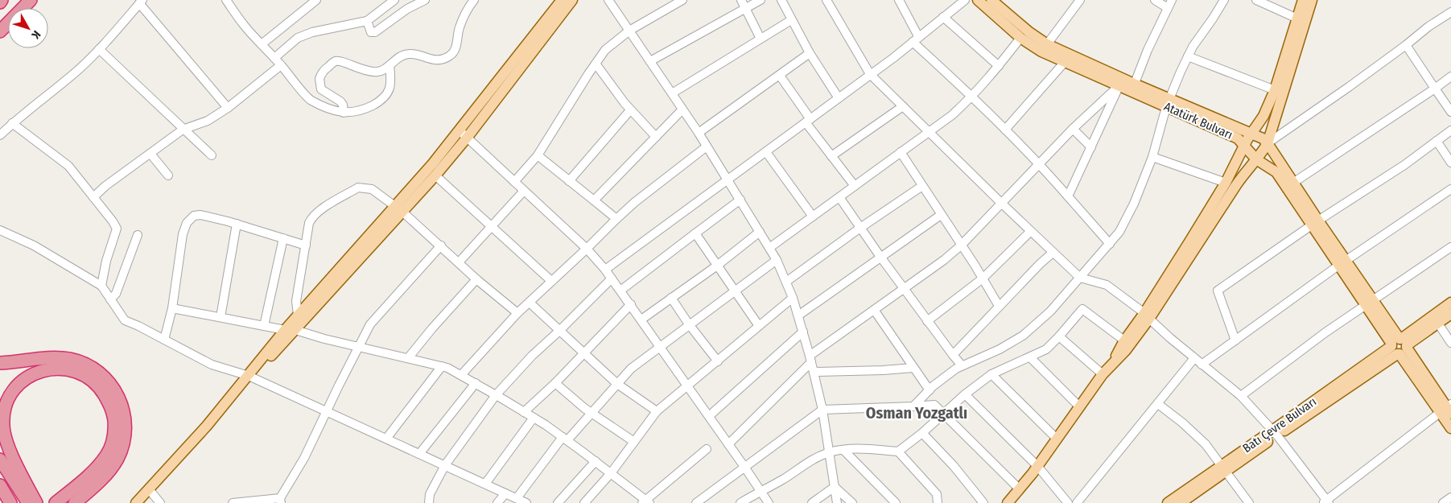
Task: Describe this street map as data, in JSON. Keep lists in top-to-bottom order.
{
  "streets": {
    "main road": ["Atatürk Bulvarı", "Batı Çevre Bulvarı"]
  },
  "crossings": [
    ["Atatürk Bulvarı", "Batı Çevre Bulvarı"]
  ],
  "districts": ["Osman Yozgatlı"],
  "north": "bottom right"
}
